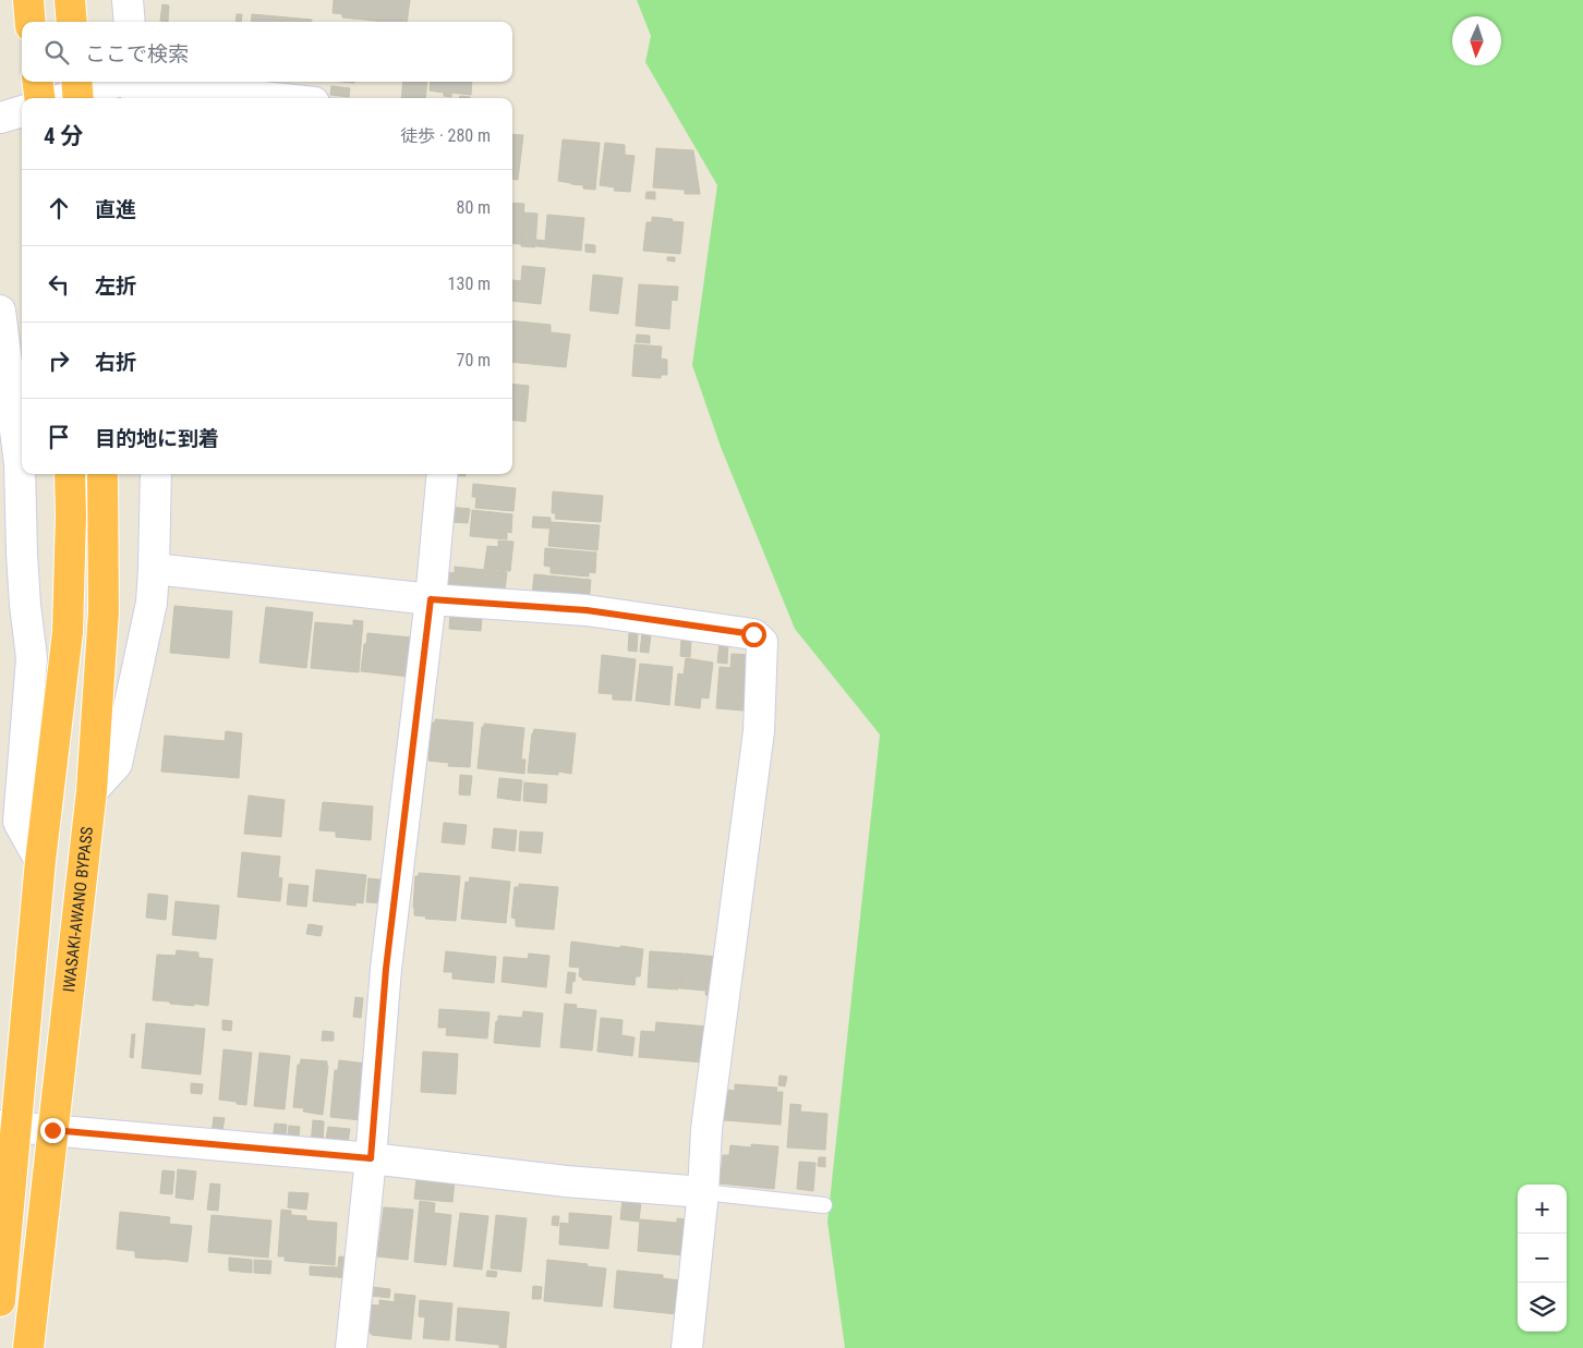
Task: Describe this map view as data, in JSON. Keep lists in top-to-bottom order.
{
  "streets": {
    "highway": ["IWASAKI-AWANO BYPASS"]
  },
  "north": "bottom",
  "page": {
    "search": "ここで検索",
    "heading": ["4 分", "徒歩 · 280 m"],
    "list": [
      ["直進", "80 m"],
      ["左折", "130 m"],
      ["右折", "70 m"],
      "目的地に到着"
    ],
    "map_buttons": ["+", "−"]
  }
}
